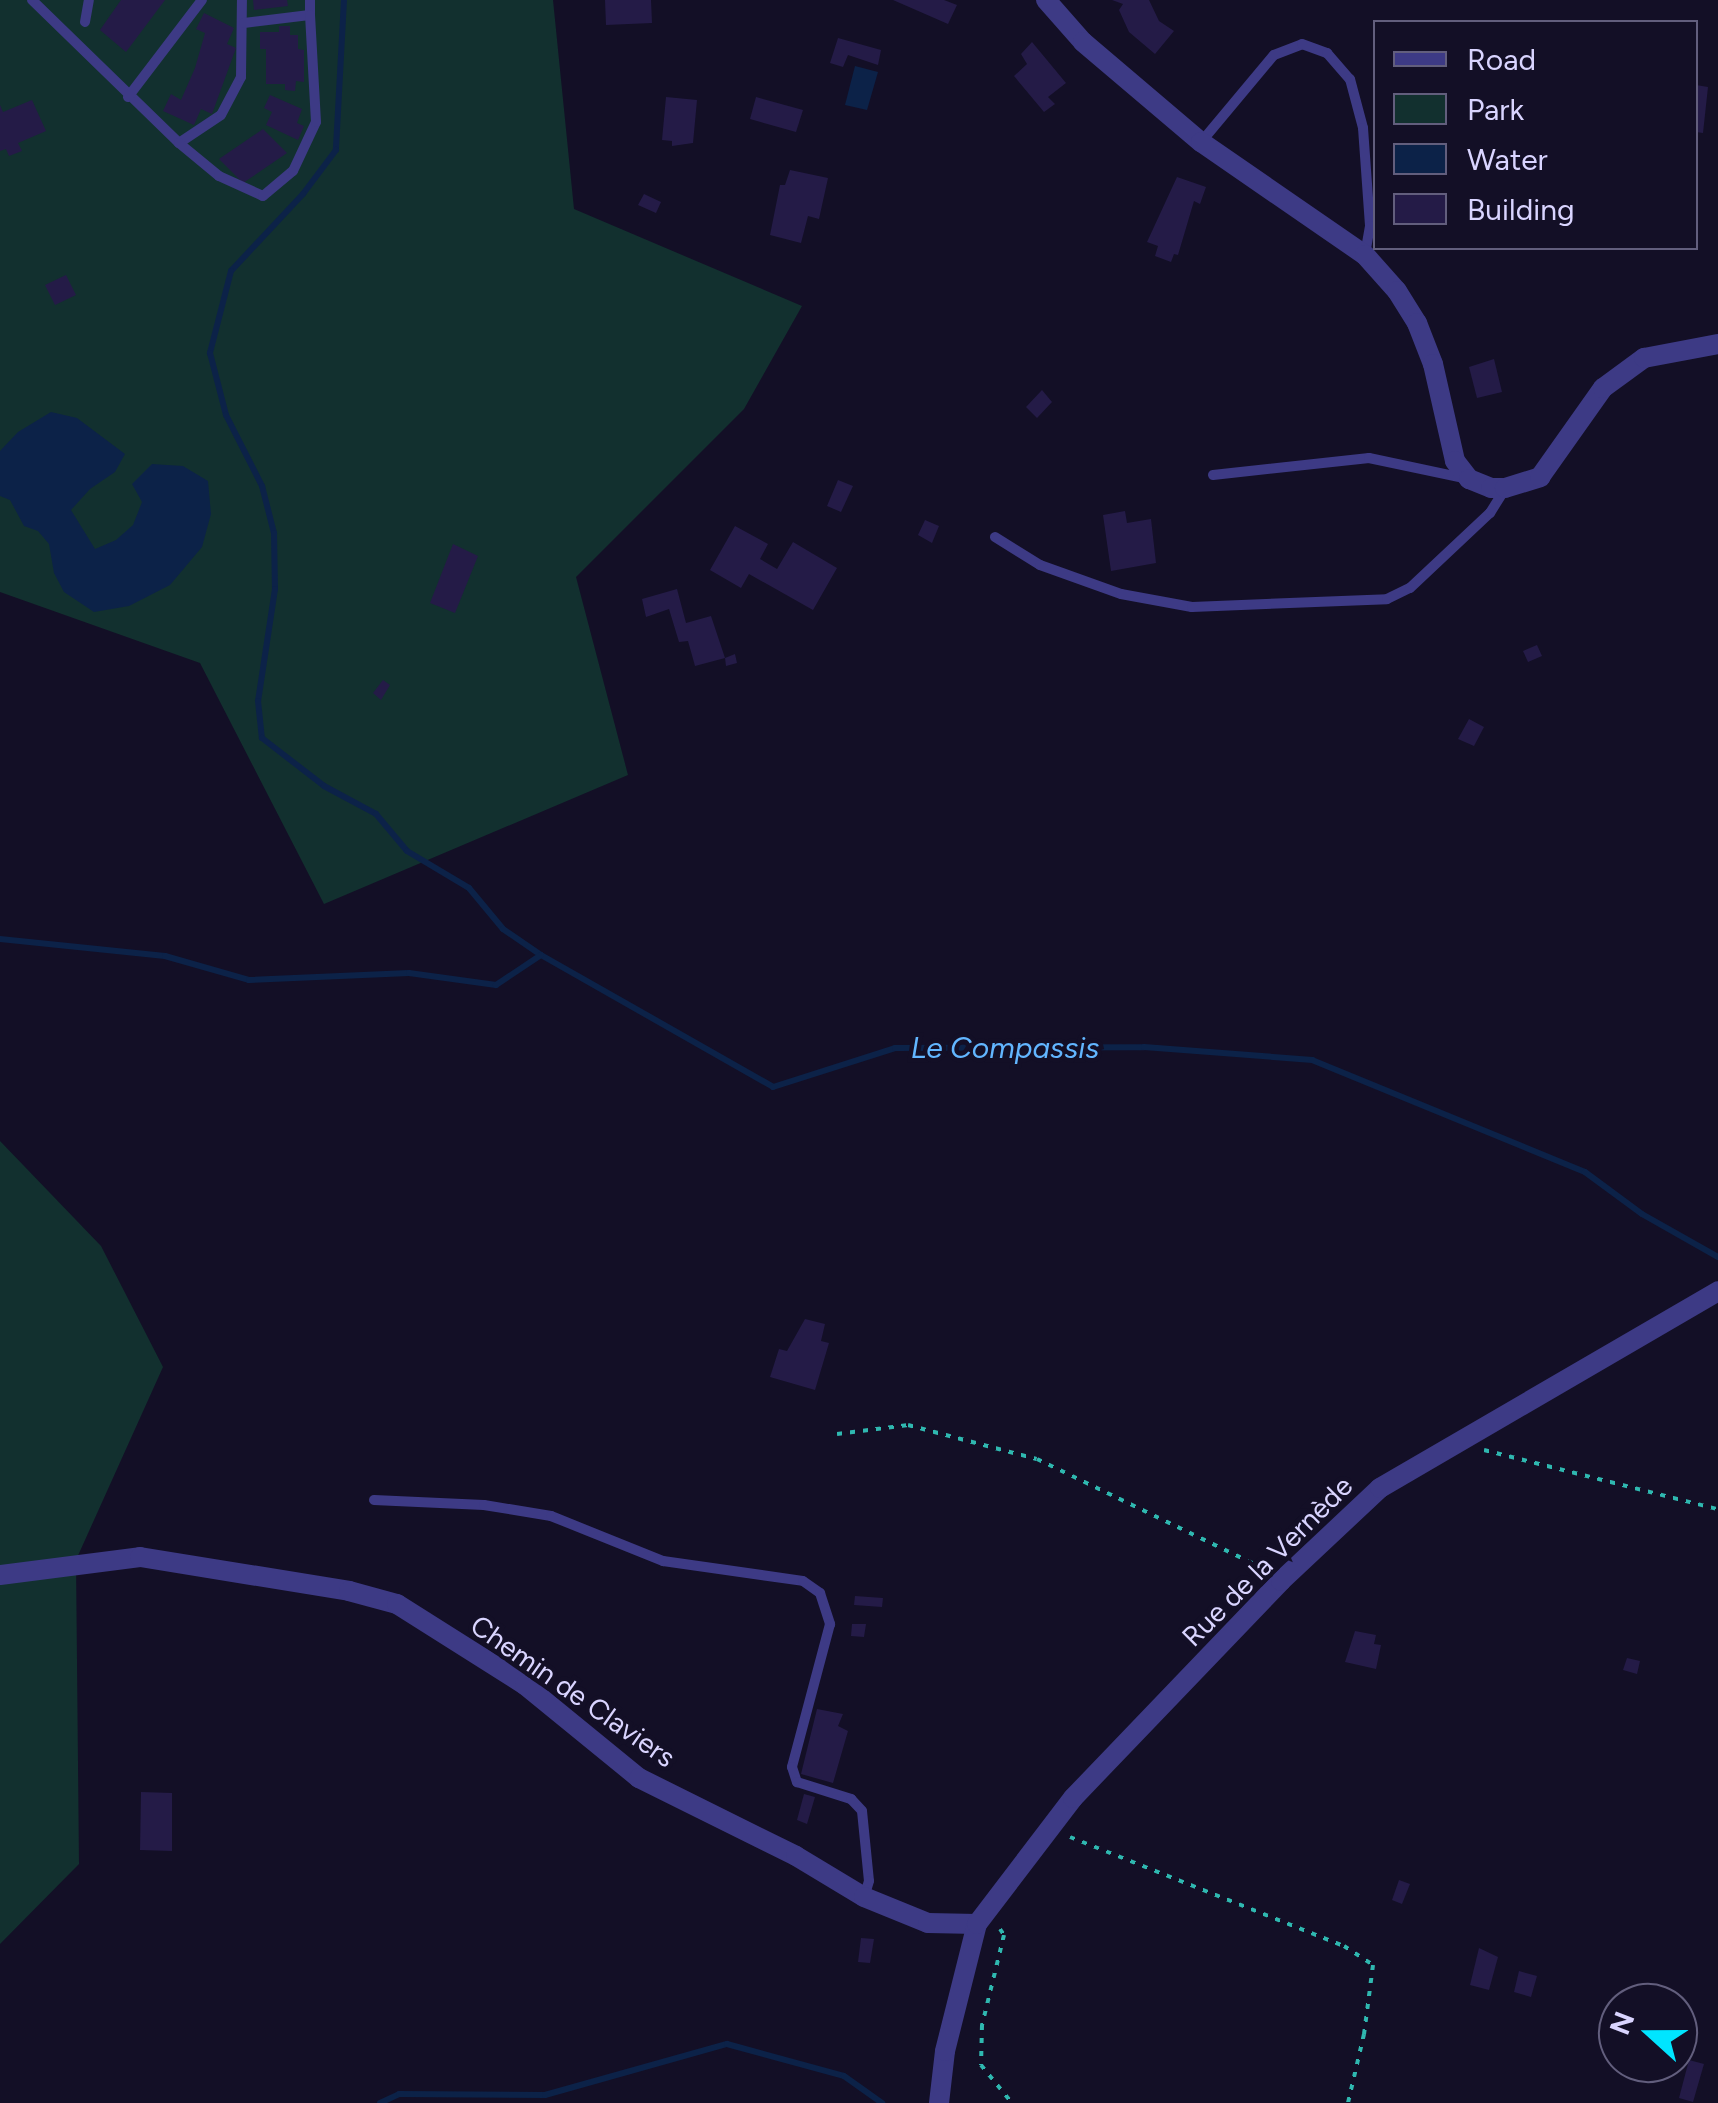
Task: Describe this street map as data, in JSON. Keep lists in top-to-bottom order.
{
  "streets": {
    "street": ["Rue de la Vernède", "Chemin de Claviers"]
  },
  "crossings": [
    ["Rue de la Vernède", "Chemin de Claviers"]
  ],
  "water": ["Le Compassis"],
  "legend": [
    "Road",
    "Park",
    "Water",
    "Building"
  ],
  "north": "left"
}
